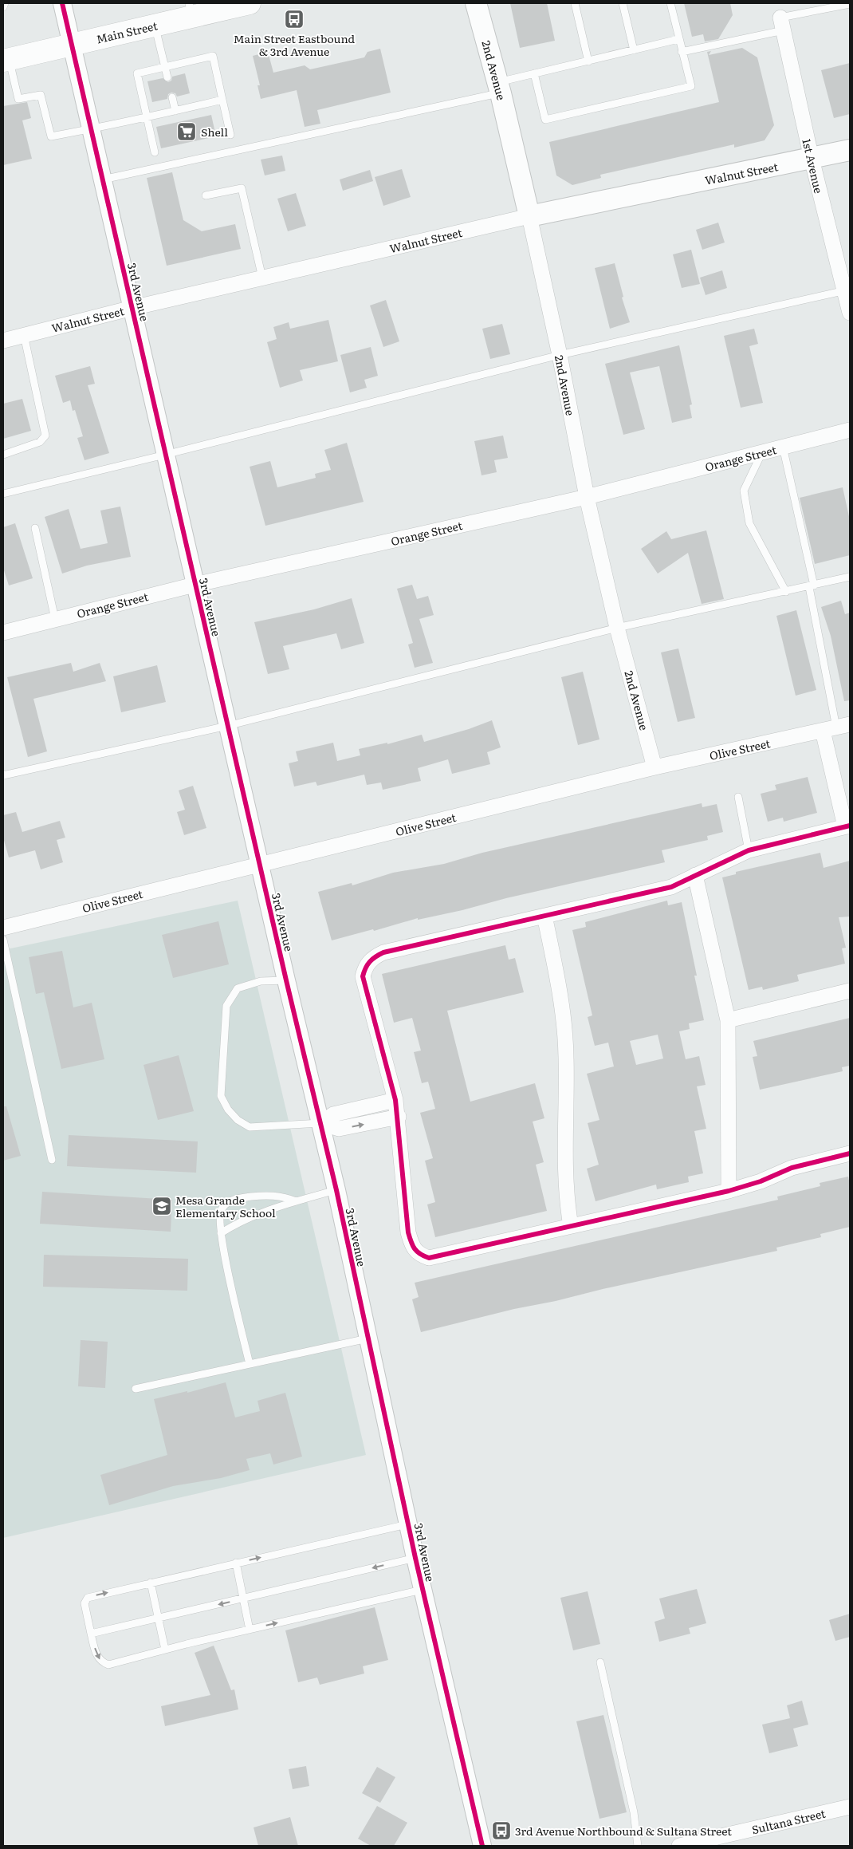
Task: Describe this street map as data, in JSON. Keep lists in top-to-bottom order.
{
  "streets": {
    "main road": ["Main Street", "2nd Avenue", "Walnut Street"],
    "street": [
      "1st Avenue",
      "3rd Avenue",
      "Orange Street",
      "Olive Street",
      "Sultana Street"
    ]
  },
  "crossings": [
    ["Main Street", "3rd Avenue"],
    ["2nd Avenue", "Walnut Street"],
    ["2nd Avenue", "Orange Street"],
    ["2nd Avenue", "Olive Street"],
    ["1st Avenue", "Walnut Street"],
    ["Walnut Street", "3rd Avenue"],
    ["3rd Avenue", "Orange Street"],
    ["3rd Avenue", "Olive Street"]
  ],
  "places": {
    "bus stop": ["Main Street Eastbound & 3rd Avenue", "3rd Avenue Northbound & Sultana Street"],
    "supermarket": ["Shell"],
    "school or university": ["Mesa Grande Elementary School"]
  }
}
